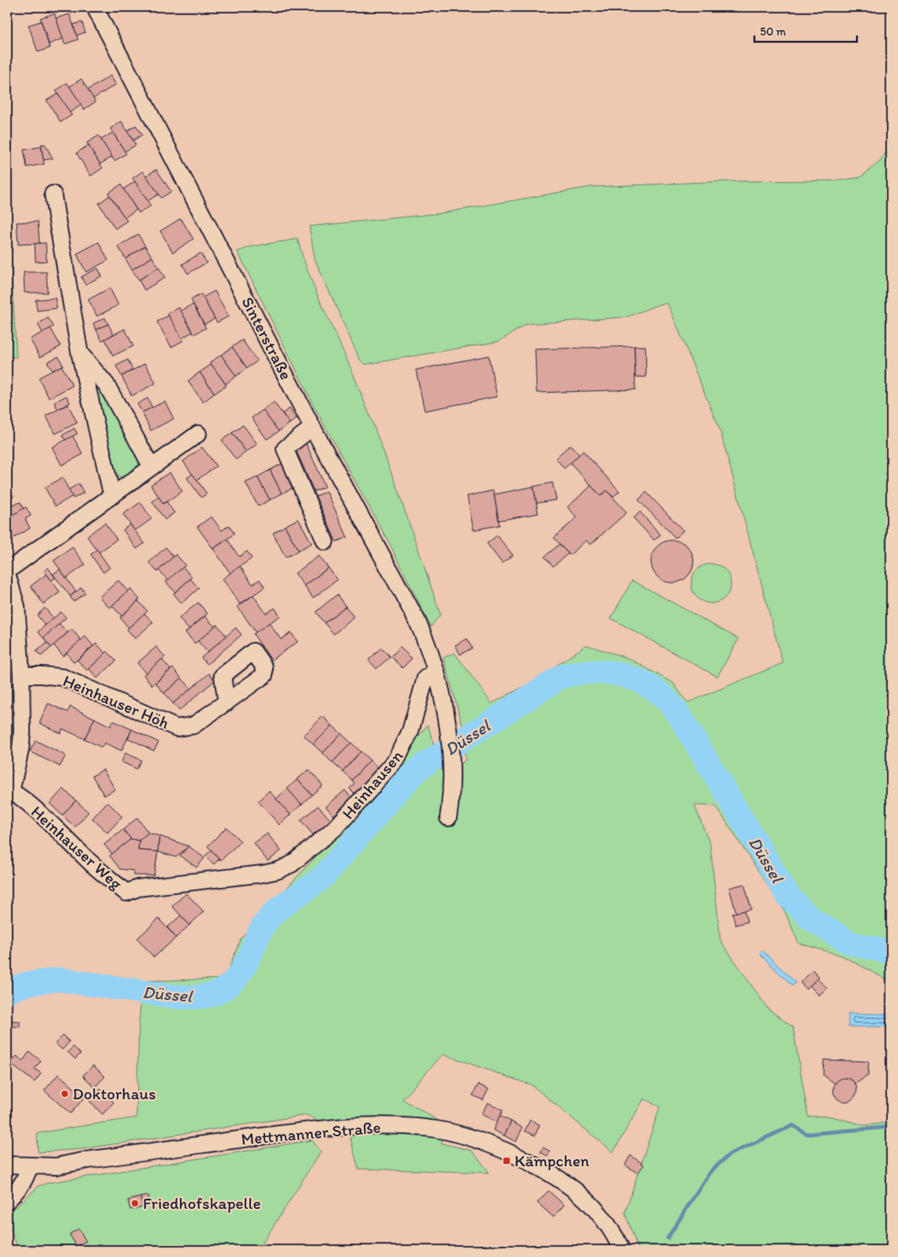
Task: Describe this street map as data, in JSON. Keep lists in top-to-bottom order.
{
  "streets": {
    "street": [
      "Sinterstraße",
      "Heinhauser Höh",
      "Heinhausen",
      "Heinhauser Weg",
      "Mettmanner Straße"
    ]
  },
  "crossings": [
    ["Sinterstraße", "Heinhausen"],
    ["Heinhausen", "Heinhauser Weg"]
  ],
  "water": ["Düssel"],
  "places": {
    "other": ["Doktorhaus", "Friedhofskapelle"],
    "transit": ["Kämpchen"]
  },
  "scale_bar": "50 m"
}
